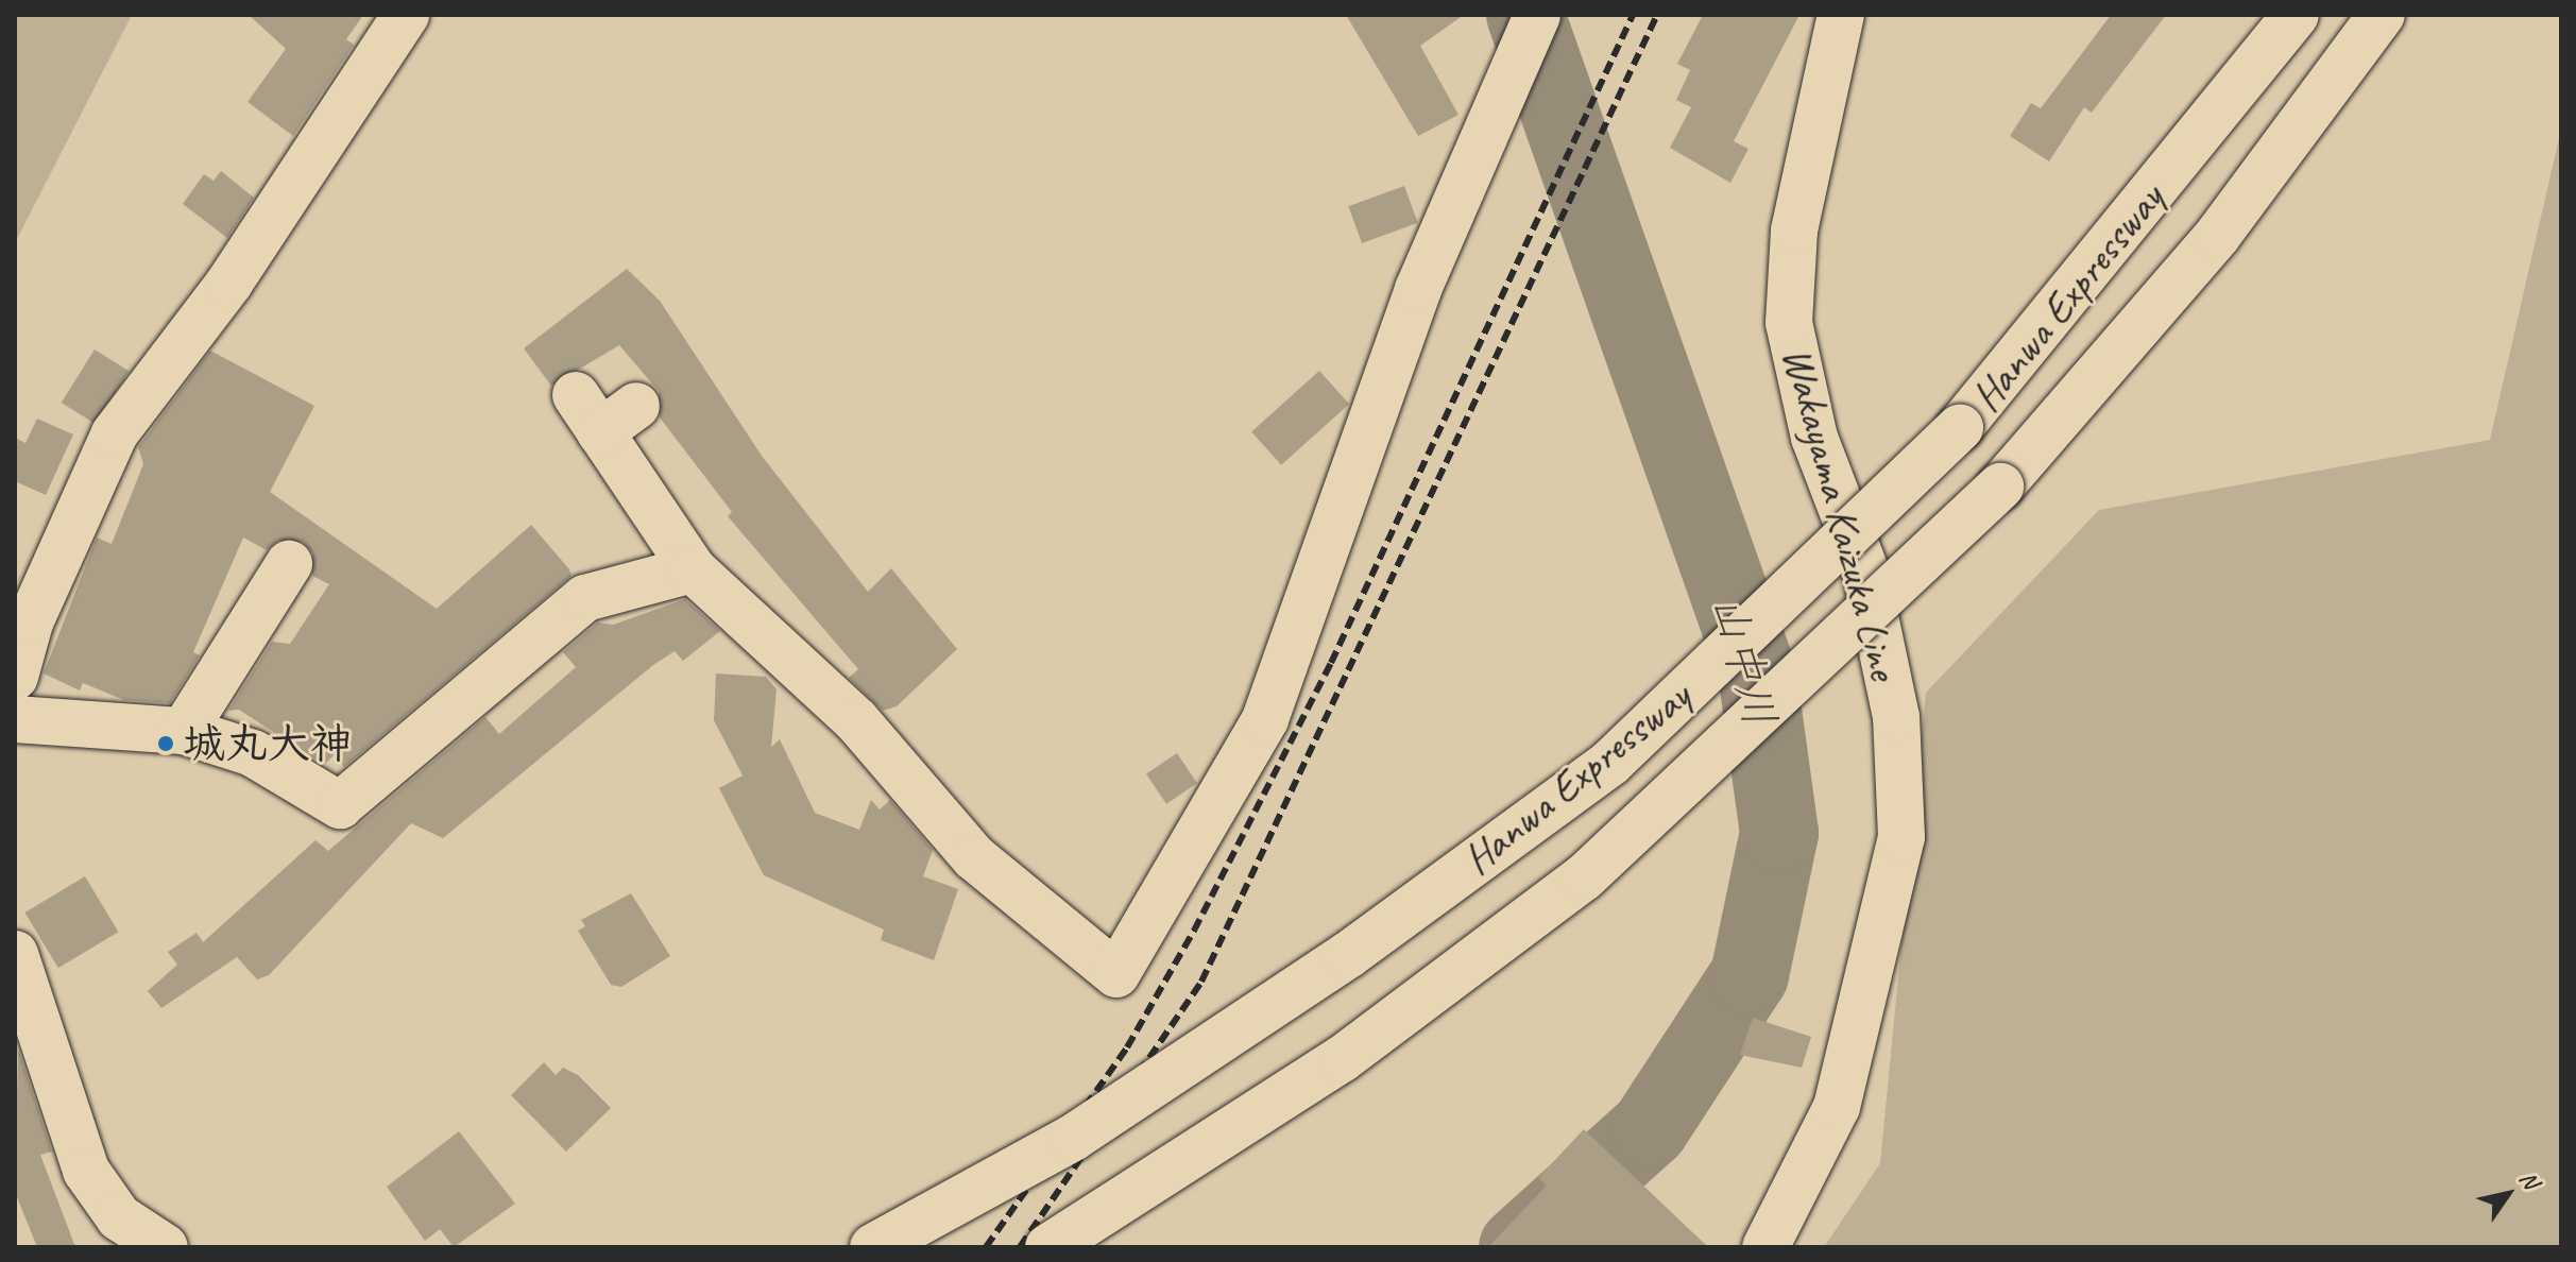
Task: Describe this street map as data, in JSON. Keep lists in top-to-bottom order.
{
  "streets": {
    "main road": ["Hanwa Expressway", "Wakayama Kaizuka Line"]
  },
  "water": ["山中川"],
  "places": ["城丸大神"],
  "north": "top right"
}
